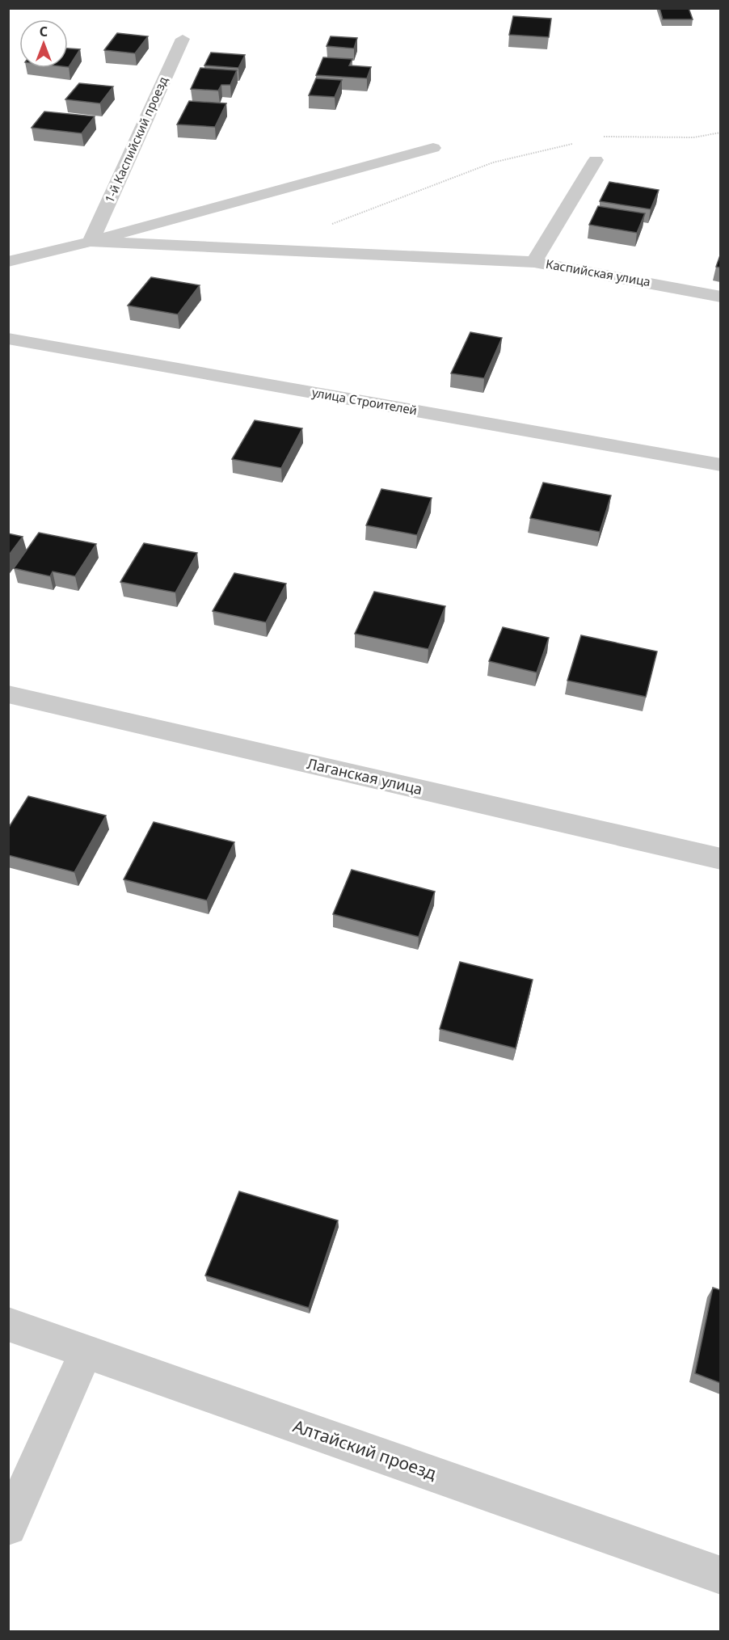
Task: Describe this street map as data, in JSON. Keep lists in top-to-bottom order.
{
  "streets": {
    "street": [
      "1-й Каспийский проезд",
      "Каспийская улица",
      "улица Строителей",
      "Лаганская улица",
      "Алтайский проезд"
    ]
  },
  "north": "top"
}
